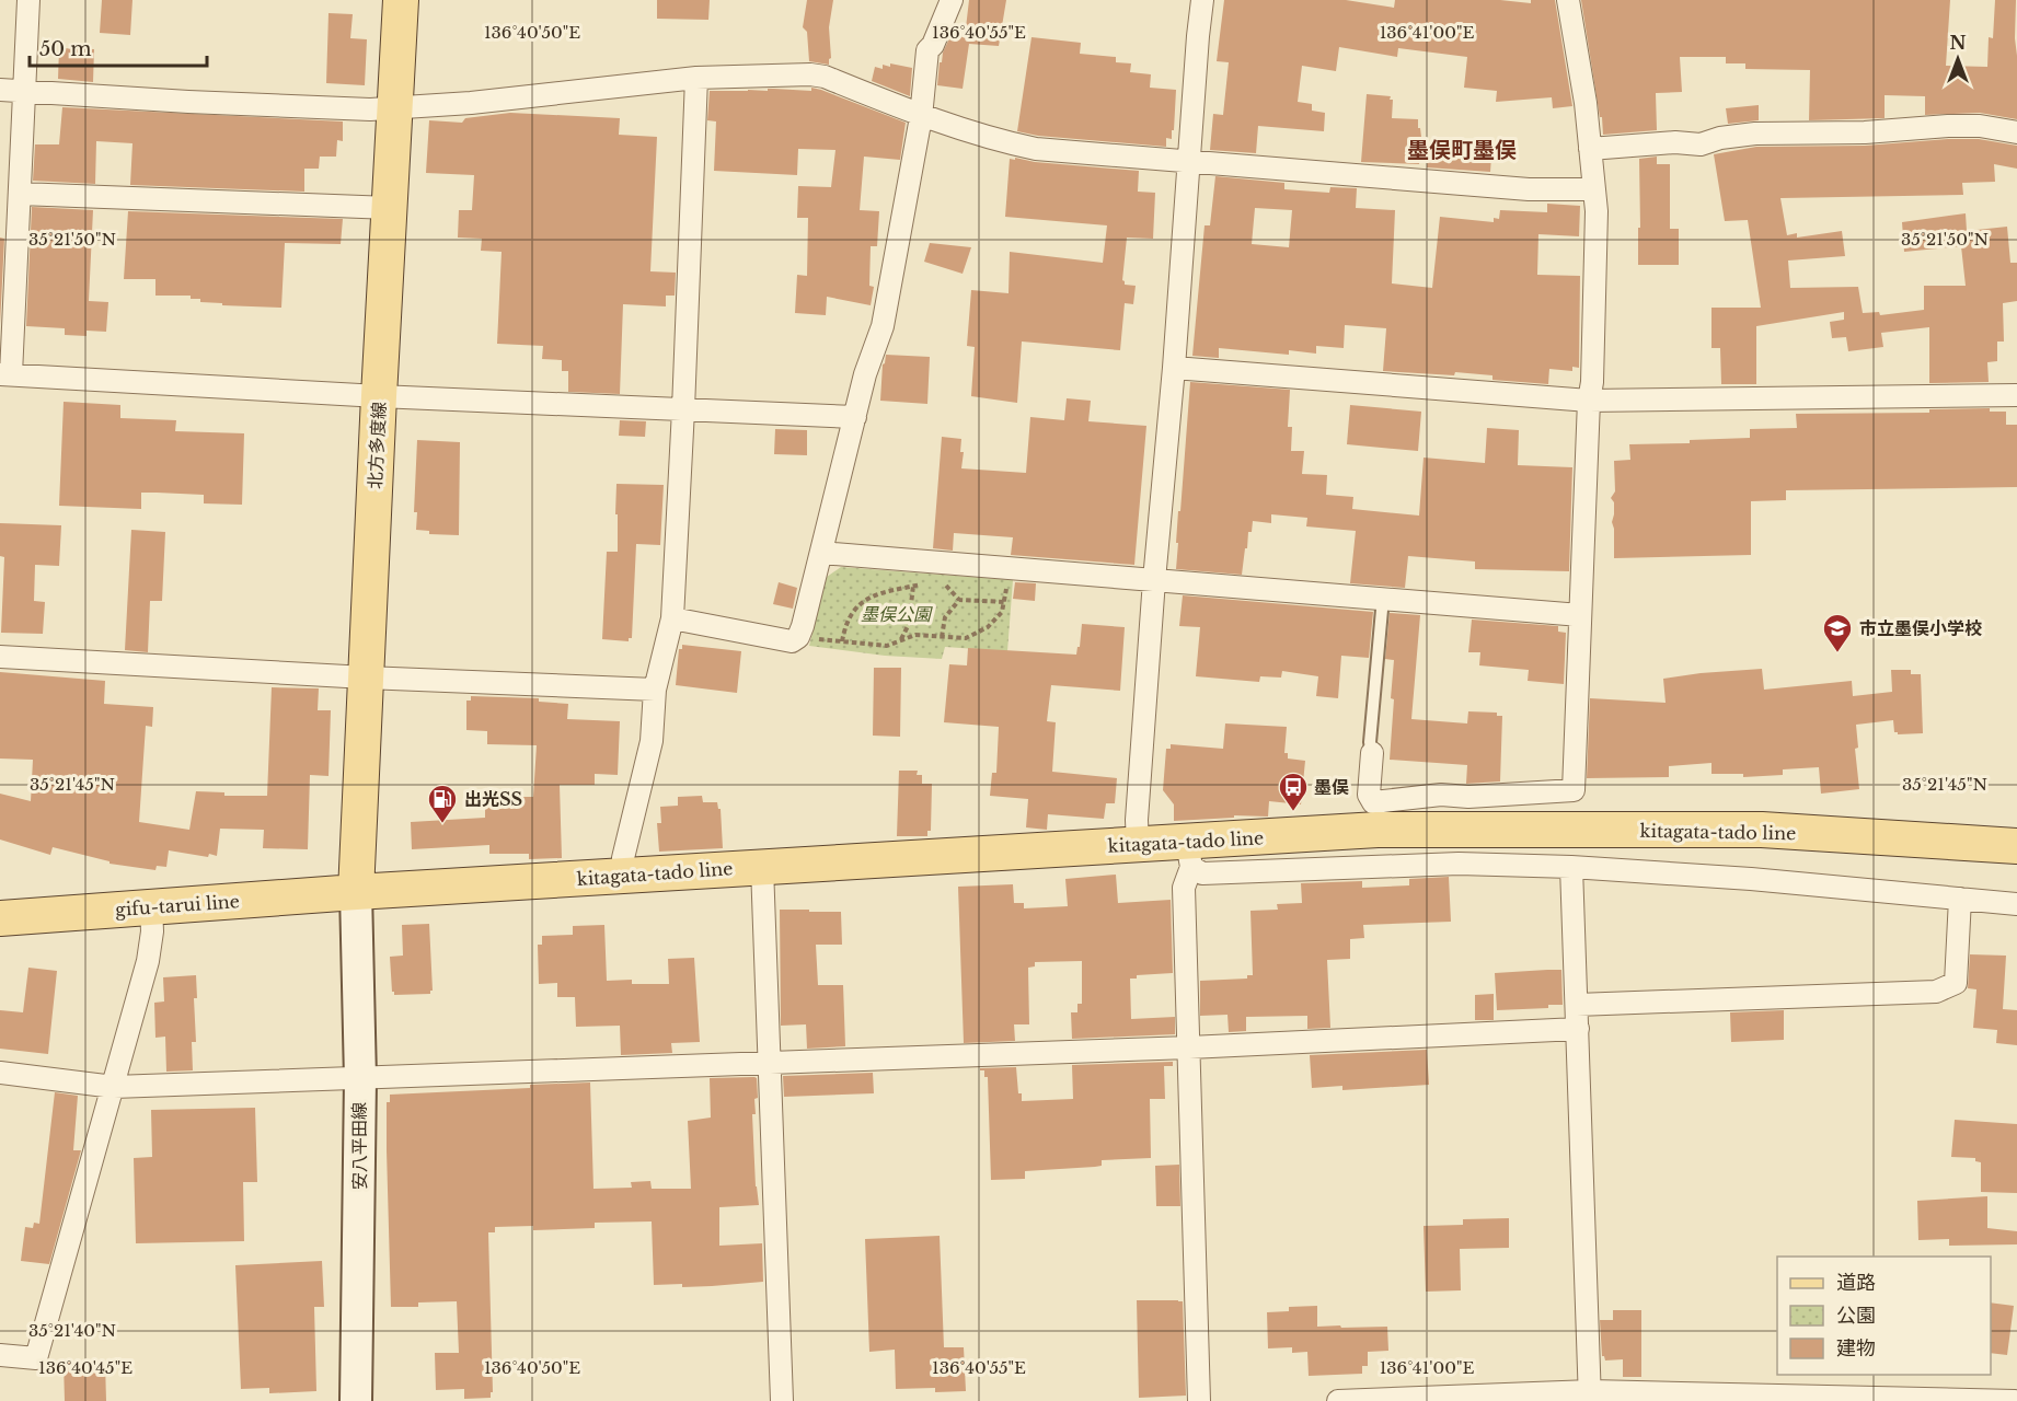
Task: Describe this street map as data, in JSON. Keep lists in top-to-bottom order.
{
  "streets": {
    "main road": [
      "北方多度線",
      "kitagata-tado line",
      "gifu-tarui line",
      "安八平田線"
    ]
  },
  "crossings": [
    ["北方多度線", "kitagata-tado line"],
    ["北方多度線", "gifu-tarui line"],
    ["北方多度線", "安八平田線"],
    ["kitagata-tado line", "gifu-tarui line"],
    ["kitagata-tado line", "安八平田線"],
    ["gifu-tarui line", "安八平田線"]
  ],
  "districts": ["墨俣町墨俣"],
  "parks": ["墨俣公園"],
  "places": {
    "school or university": ["市立墨俣小学校"],
    "bus stop": ["墨俣"],
    "fuel station": ["出光SS"]
  },
  "legend": ["道路", "公園", "建物"],
  "scale_bar": "50 m",
  "north": "top",
  "coordinates": [
    "136°40'50\"E",
    "136°40'55\"E",
    "136°41'00\"E",
    "35°21'50\"N",
    "35°21'45\"N",
    "35°21'40\"N",
    "136°40'45\"E"
  ]
}
